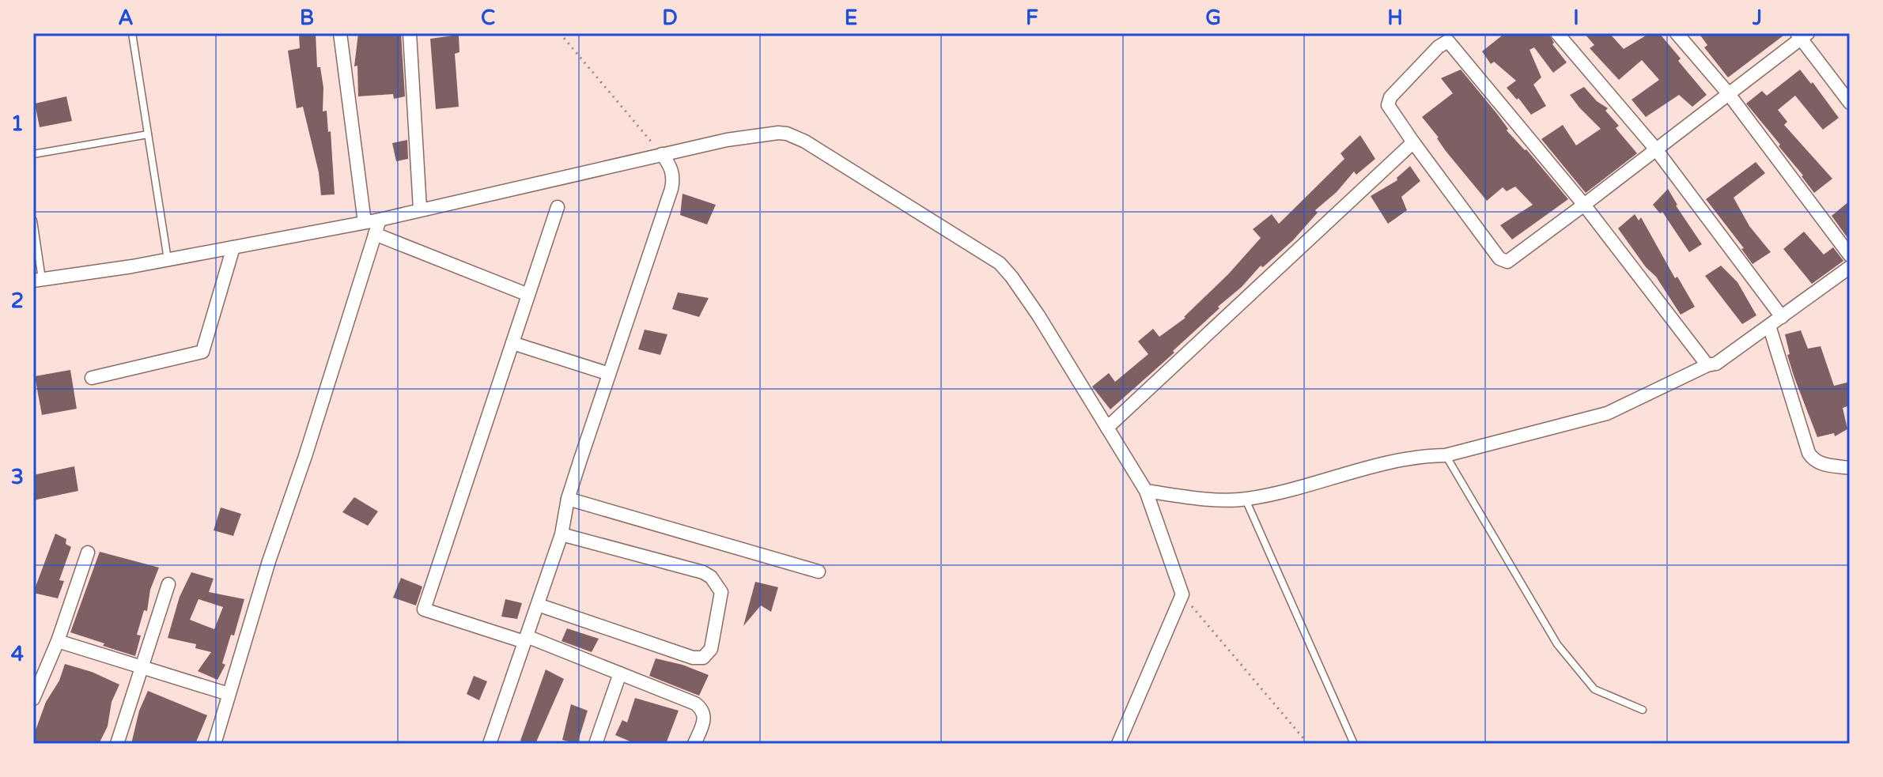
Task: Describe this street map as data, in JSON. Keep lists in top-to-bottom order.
{
  "grid": {
    "columns": [
      "A",
      "B",
      "C",
      "D",
      "E",
      "F",
      "G",
      "H",
      "I",
      "J"
    ],
    "rows": [
      "1",
      "2",
      "3",
      "4"
    ]
  }
}
